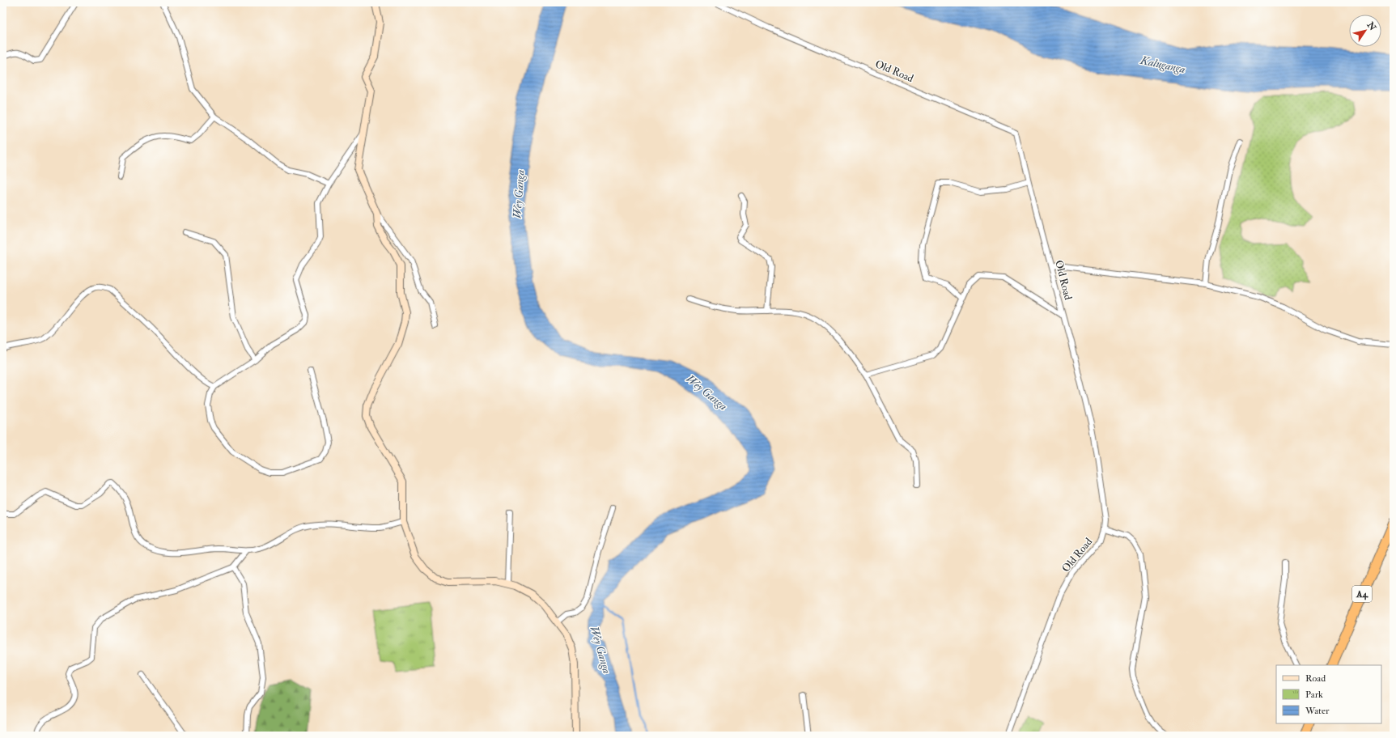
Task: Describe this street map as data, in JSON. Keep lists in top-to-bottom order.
{
  "streets": {
    "highway": ["A4"],
    "street": ["Old Road"]
  },
  "water": ["Kaluganga", "Wey Ganga"],
  "legend": ["Road", "Park", "Water"],
  "north": "top right"
}
